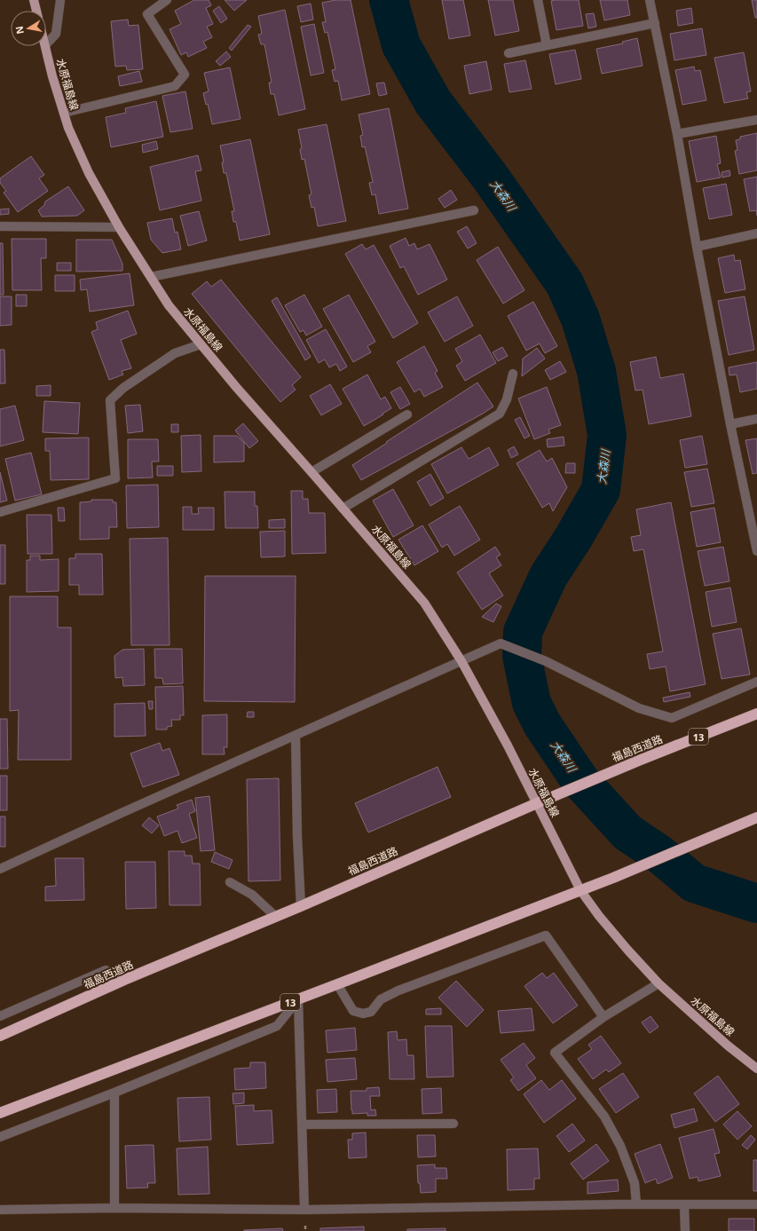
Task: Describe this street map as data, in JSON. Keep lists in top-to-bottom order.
{
  "streets": {
    "highway": ["13", "福島西道路"],
    "main road": ["水原福島線"]
  },
  "crossings": [
    ["水原福島線", "13"],
    ["水原福島線", "福島西道路"]
  ],
  "water": ["大森川"],
  "north": "left"
}
